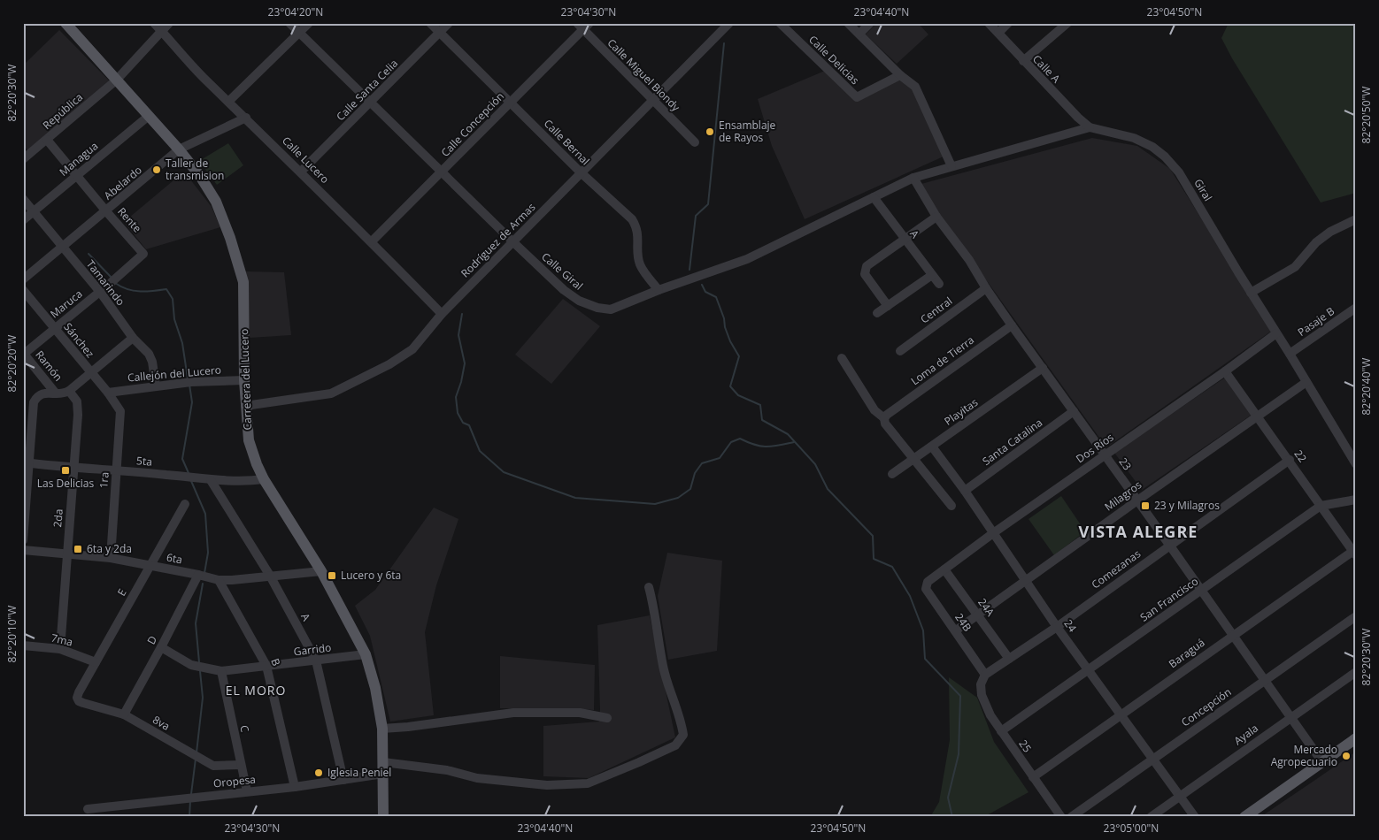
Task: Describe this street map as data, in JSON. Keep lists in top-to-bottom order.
{
  "streets": {
    "main road": ["Carretera del Lucero"],
    "street": [
      "Calle Delicias",
      "Calle A",
      "Calle Miguel Biondy",
      "Calle Santa Celia",
      "República",
      "Calle Concepción",
      "Calle Bernal",
      "Managua",
      "Calle Lucero",
      "Abelardo",
      "Giral",
      "Rente",
      "A",
      "Rodríguez de Armas",
      "Calle Giral",
      "Tamarindo",
      "Maruca",
      "Central",
      "Pasaje B",
      "Sánchez",
      "Loma de Tierra",
      "Ramón",
      "Callejón del Lucero",
      "Playitas",
      "Santa Catalina",
      "Dos Ríos",
      "22",
      "5ta",
      "23",
      "1ra",
      "Milagros",
      "2da",
      "6ta",
      "Comezanas",
      "E",
      "San Francisco",
      "24A",
      "24B",
      "24",
      "7ma",
      "D",
      "Garrido",
      "Baraguá",
      "B",
      "Concepción",
      "8va",
      "C",
      "Ayala",
      "25",
      "Oropesa"
    ]
  },
  "crossings": [
    ["Calle A", "Giral"],
    ["Calle Miguel Biondy", "Calle Concepción"],
    ["Calle Miguel Biondy", "Rodríguez de Armas"],
    ["Calle Santa Celia", "Calle Bernal"],
    ["Calle Santa Celia", "Calle Lucero"],
    ["Calle Santa Celia", "Calle Giral"],
    ["República", "Calle Lucero"],
    ["República", "Rente"],
    ["República", "Carretera del Lucero"],
    ["Calle Concepción", "Calle Bernal"],
    ["Calle Concepción", "Calle Lucero"],
    ["Calle Concepción", "Calle Giral"],
    ["Calle Bernal", "Rodríguez de Armas"],
    ["Calle Bernal", "Calle Giral"],
    ["Managua", "Rente"],
    ["Managua", "Tamarindo"],
    ["Managua", "Carretera del Lucero"],
    ["Calle Lucero", "Abelardo"],
    ["Calle Lucero", "Rodríguez de Armas"],
    ["Abelardo", "Rente"],
    ["Abelardo", "Tamarindo"],
    ["Abelardo", "Carretera del Lucero"],
    ["Giral", "Calle Giral"],
    ["Giral", "Pasaje B"],
    ["Giral", "Dos Ríos"],
    ["Giral", "23"],
    ["Giral", "Milagros"],
    ["Rente", "Maruca"],
    ["A", "Calle Giral"],
    ["A", "5ta"],
    ["A", "6ta"],
    ["A", "Garrido"],
    ["A", "Oropesa"],
    ["Rodríguez de Armas", "Calle Giral"],
    ["Rodríguez de Armas", "Carretera del Lucero"],
    ["Calle Giral", "23"],
    ["Tamarindo", "Maruca"],
    ["Tamarindo", "Callejón del Lucero"],
    ["Maruca", "Sánchez"],
    ["Maruca", "Ramón"],
    ["Central", "23"],
    ["Sánchez", "Callejón del Lucero"],
    ["Sánchez", "1ra"],
    ["Loma de Tierra", "23"],
    ["Callejón del Lucero", "Carretera del Lucero"],
    ["Carretera del Lucero", "5ta"],
    ["Carretera del Lucero", "6ta"],
    ["Carretera del Lucero", "Garrido"],
    ["Carretera del Lucero", "Oropesa"],
    ["Playitas", "23"],
    ["Playitas", "24"],
    ["Santa Catalina", "23"],
    ["Santa Catalina", "24"],
    ["Dos Ríos", "22"],
    ["Dos Ríos", "23"],
    ["Dos Ríos", "24A"],
    ["Dos Ríos", "24B"],
    ["Dos Ríos", "24"],
    ["22", "Milagros"],
    ["22", "Comezanas"],
    ["22", "San Francisco"],
    ["22", "Baraguá"],
    ["5ta", "1ra"],
    ["5ta", "2da"],
    ["23", "Milagros"],
    ["23", "Comezanas"],
    ["23", "San Francisco"],
    ["23", "Baraguá"],
    ["23", "Concepción"],
    ["23", "Ayala"],
    ["1ra", "6ta"],
    ["Milagros", "24A"],
    ["Milagros", "24B"],
    ["Milagros", "24"],
    ["2da", "6ta"],
    ["2da", "7ma"],
    ["6ta", "E"],
    ["6ta", "D"],
    ["6ta", "B"],
    ["Comezanas", "24A"],
    ["Comezanas", "24B"],
    ["Comezanas", "24"],
    ["Comezanas", "25"],
    ["E", "7ma"],
    ["E", "8va"],
    ["San Francisco", "24"],
    ["San Francisco", "25"],
    ["24B", "25"],
    ["24", "Baraguá"],
    ["24", "Concepción"],
    ["24", "Ayala"],
    ["D", "Garrido"],
    ["D", "8va"],
    ["Garrido", "B"],
    ["Garrido", "C"],
    ["Baraguá", "25"],
    ["B", "Oropesa"],
    ["8va", "C"],
    ["C", "Oropesa"]
  ],
  "districts": ["VISTA ALEGRE", "EL MORO"],
  "places": {
    "other": [
      "Ensamblaje de Rayos",
      "Taller de transmision",
      "Mercado Agropecuario",
      "Iglesia Peniel"
    ],
    "transit": [
      "Las Delicias",
      "23 y Milagros",
      "6ta y 2da",
      "Lucero y 6ta"
    ]
  },
  "coordinates": [
    "23°04'20\"N",
    "23°04'30\"N",
    "23°04'40\"N",
    "23°04'50\"N",
    "82°20'30\"W",
    "82°20'50\"W",
    "82°20'20\"W",
    "82°20'40\"W",
    "82°20'10\"W",
    "23°05'00\"N"
  ]
}
